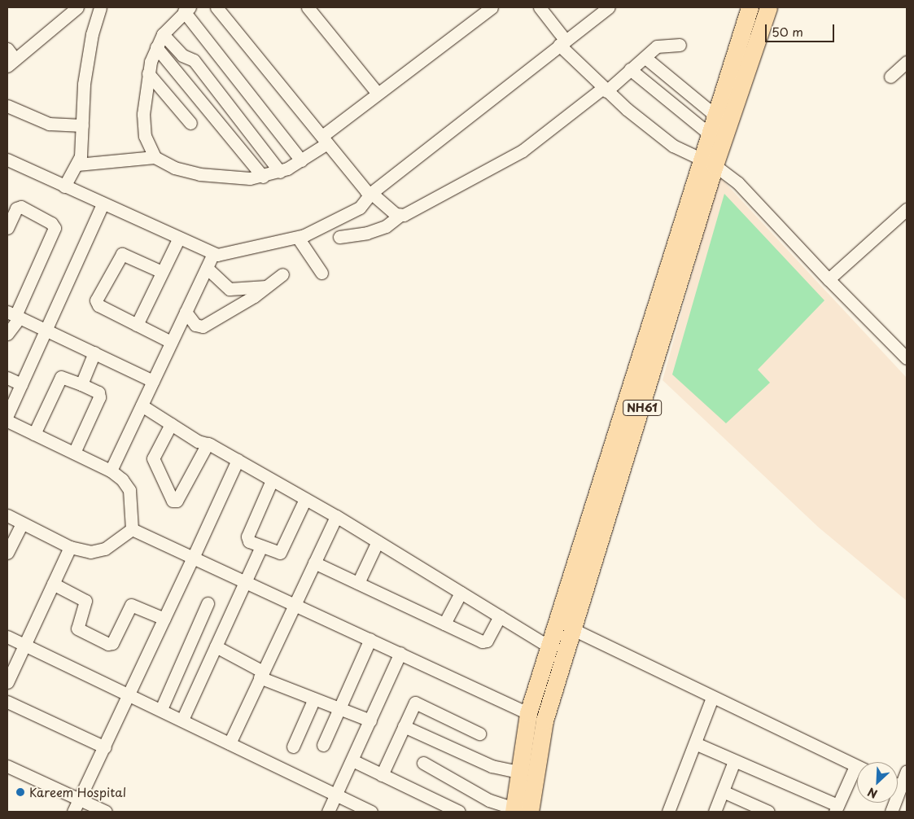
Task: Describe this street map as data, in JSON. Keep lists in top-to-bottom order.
{
  "streets": {
    "highway": ["NH61"]
  },
  "places": ["Kareem Hospital"],
  "scale_bar": "50 m",
  "north": "bottom left"
}
